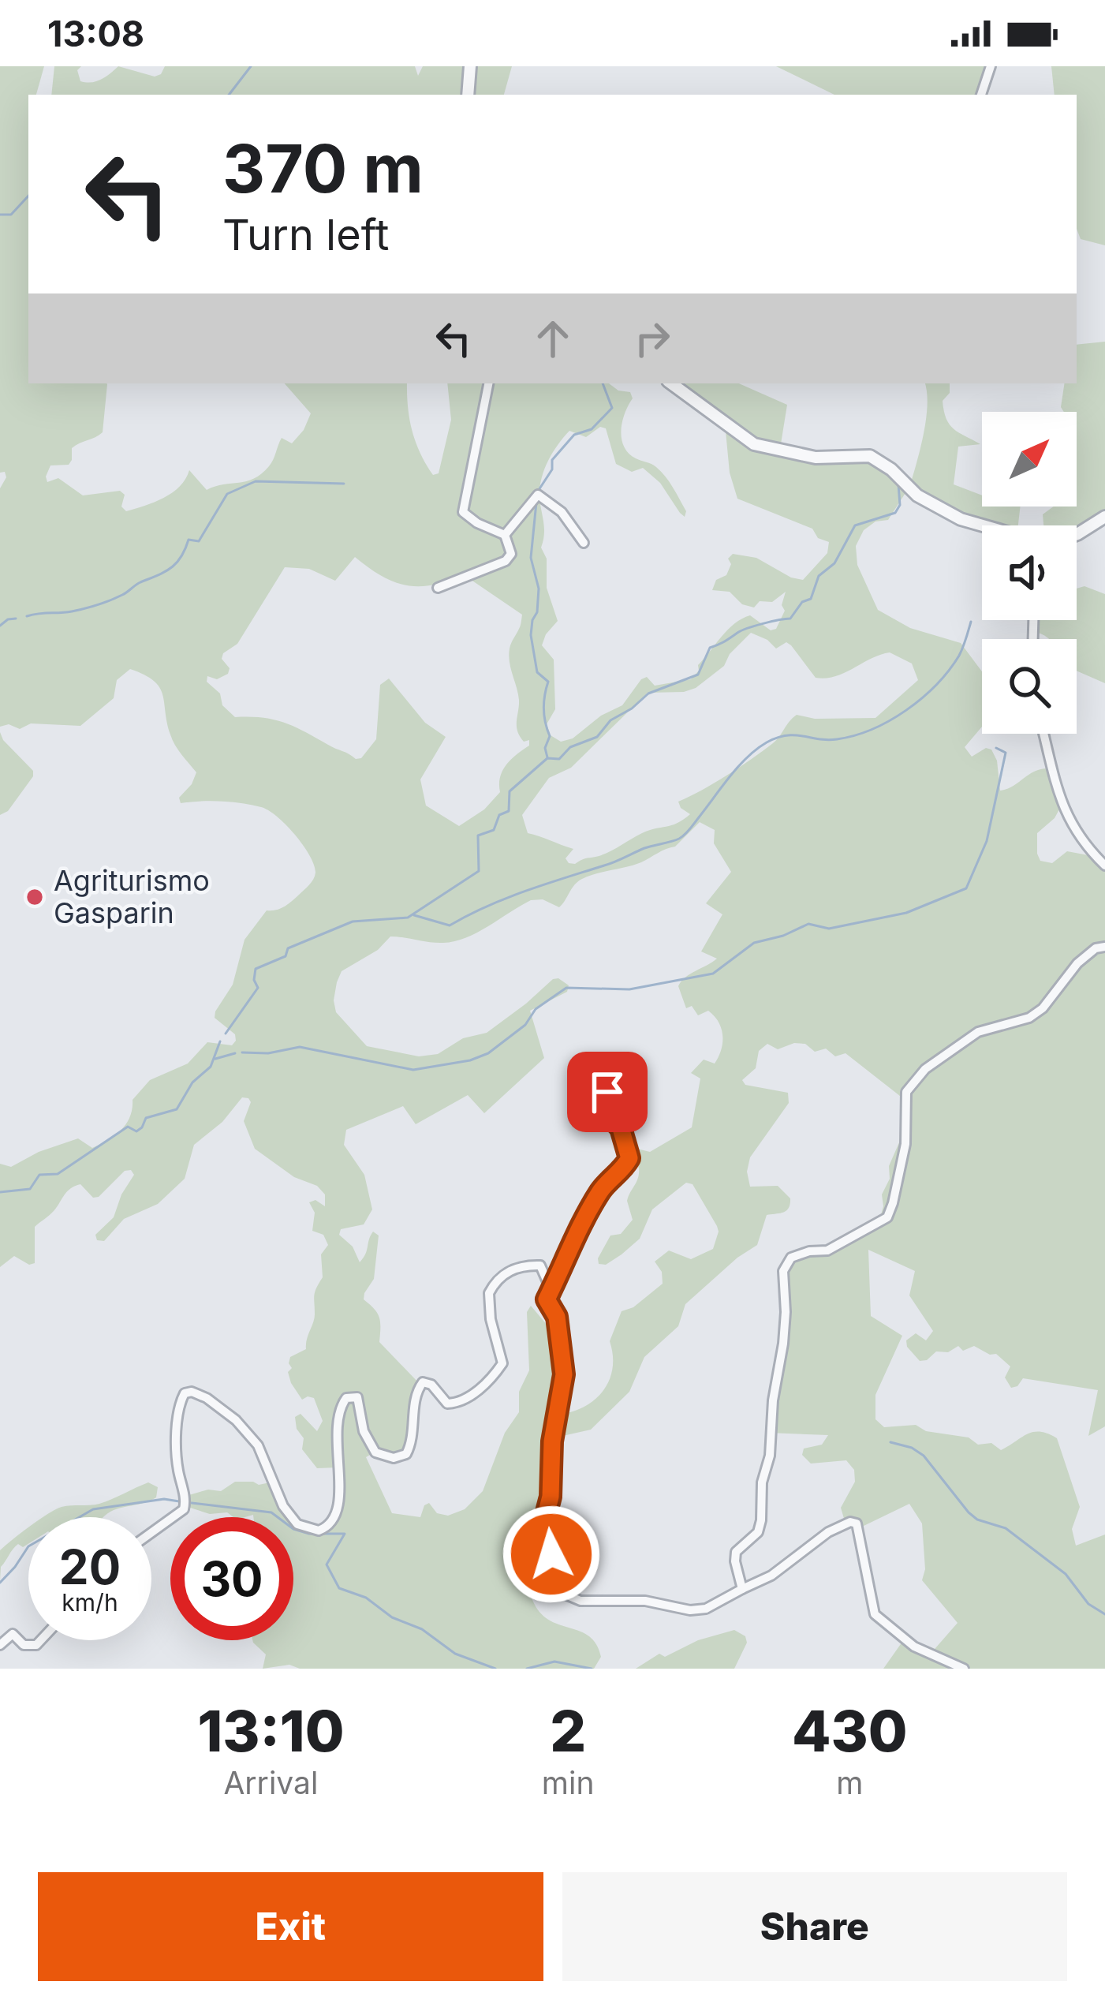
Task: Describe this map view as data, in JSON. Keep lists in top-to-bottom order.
{
  "places": ["Agriturismo Gasparin"],
  "north": "top right",
  "page": {
    "status": "13:08",
    "turn": ["370 m", "Turn left"],
    "speed": "20 km/h",
    "limit": "30",
    "eta": [
      "13:10",
      "Arrival",
      "2",
      "min",
      "430",
      "m"
    ],
    "buttons": ["Exit", "Share"]
  }
}
